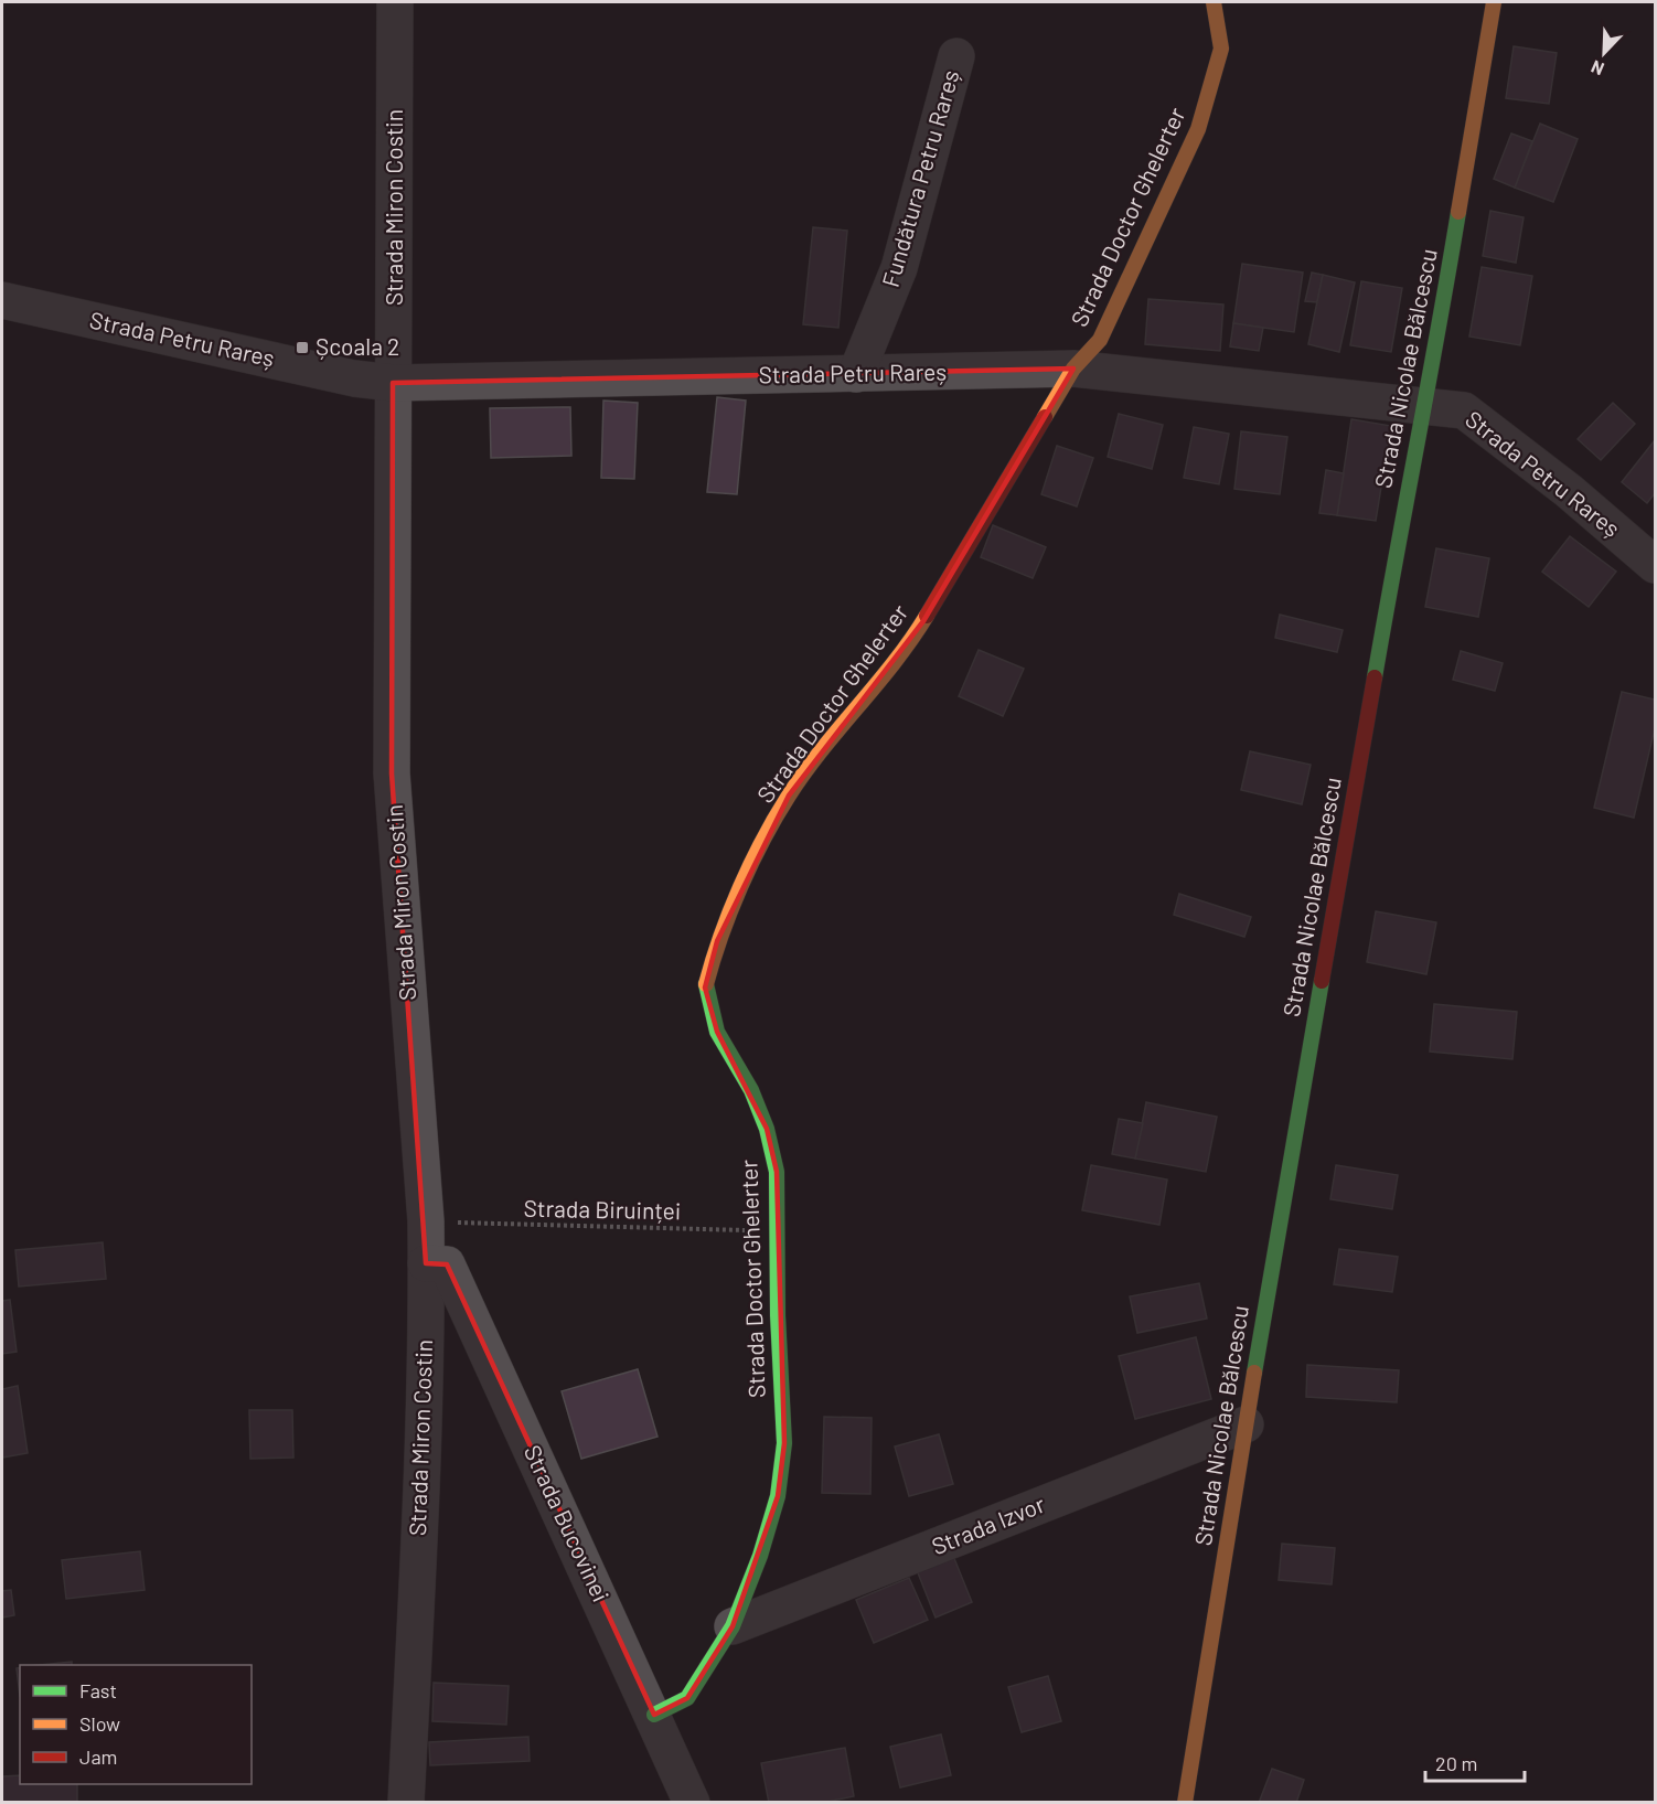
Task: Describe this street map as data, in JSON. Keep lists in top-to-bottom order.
{
  "streets": {
    "street": [
      "Fundătura Petru Rareș",
      "Strada Miron Costin",
      "Strada Doctor Ghelerter",
      "Strada Petru Rareș",
      "Strada Nicolae Bălcescu",
      "Strada Bucovinei",
      "Strada Izvor"
    ],
    "path": ["Strada Biruinței"]
  },
  "crossings": [
    ["Fundătura Petru Rareș", "Strada Petru Rareș"],
    ["Strada Miron Costin", "Strada Petru Rareș"],
    ["Strada Miron Costin", "Strada Biruinței"],
    ["Strada Miron Costin", "Strada Bucovinei"],
    ["Strada Doctor Ghelerter", "Strada Petru Rareș"],
    ["Strada Doctor Ghelerter", "Strada Biruinței"],
    ["Strada Doctor Ghelerter", "Strada Bucovinei"],
    ["Strada Doctor Ghelerter", "Strada Izvor"],
    ["Strada Petru Rareș", "Strada Nicolae Bălcescu"],
    ["Strada Nicolae Bălcescu", "Strada Izvor"]
  ],
  "places": {
    "transit": ["Școala 2"]
  },
  "legend": ["Fast", "Slow", "Jam"],
  "scale_bar": "20 m",
  "north": "bottom left"
}
